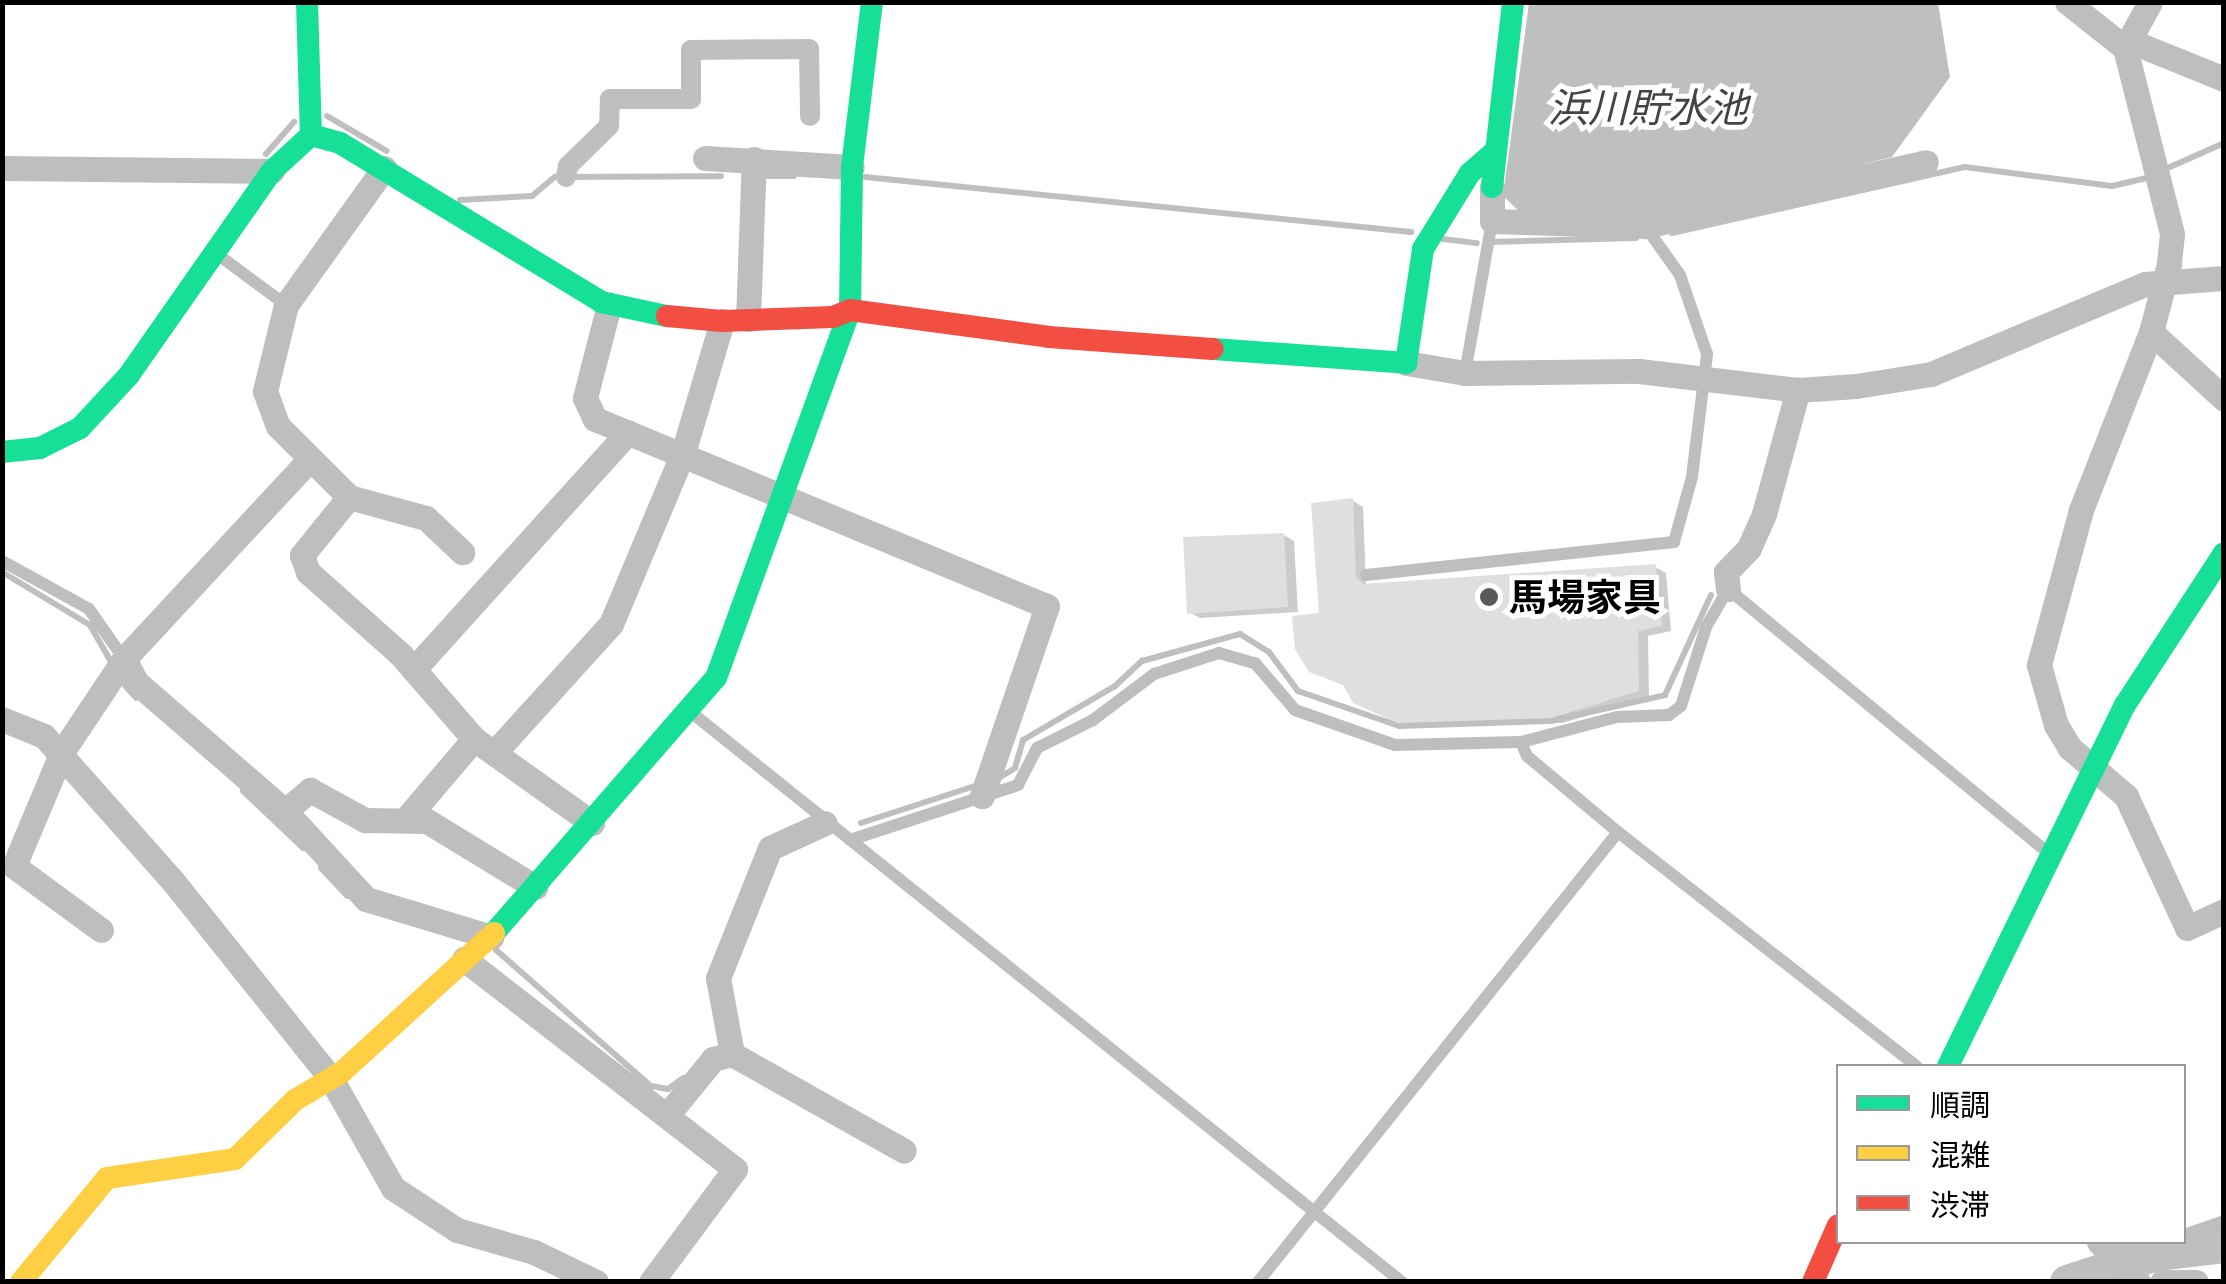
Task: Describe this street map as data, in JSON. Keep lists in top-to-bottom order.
{
  "water": ["浜川貯水池"],
  "places": ["馬場家具"],
  "legend": ["順調", "混雑", "渋滞"]
}
